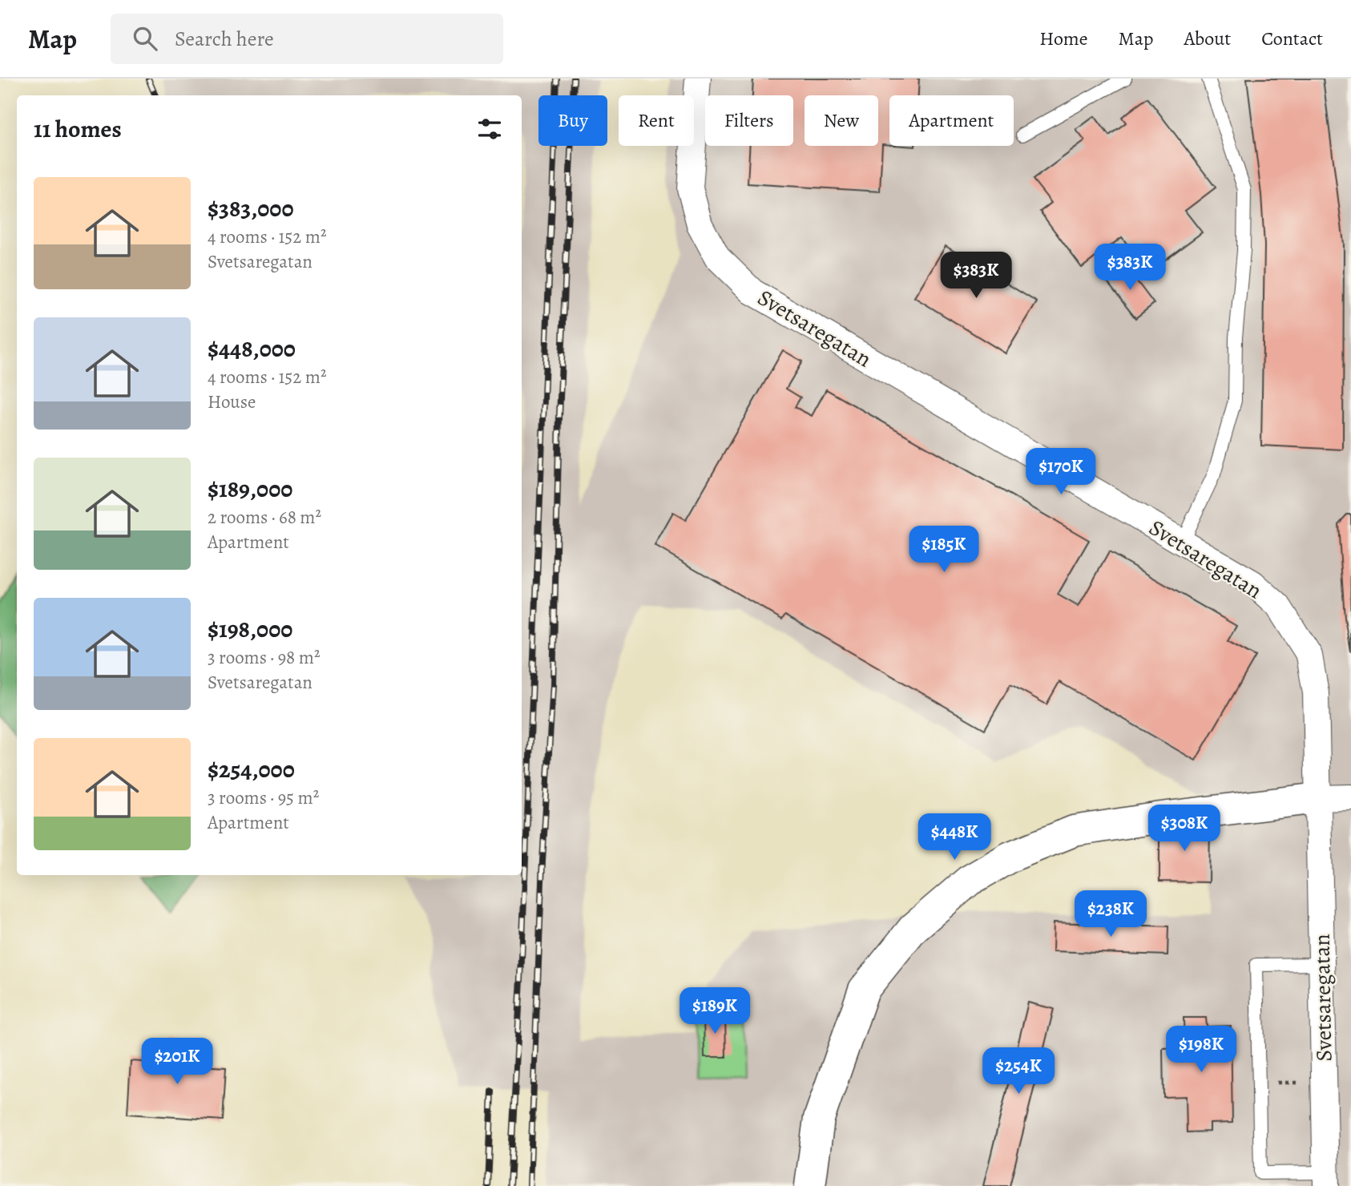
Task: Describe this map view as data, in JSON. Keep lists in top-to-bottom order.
{
  "streets": {
    "street": ["Svetsaregatan"]
  },
  "page": {
    "header": "Map",
    "search": "Search here",
    "nav": [
      "Home",
      "Map",
      "About",
      "Contact"
    ],
    "chip": [
      "Buy",
      "Rent",
      "Filters",
      "New",
      "Apartment"
    ],
    "heading": "11 homes",
    "list": [
      {
        "name": "$383,000",
        "note": "4 rooms · 152 m² · Svetsaregatan"
      },
      {
        "name": "$448,000",
        "note": "4 rooms · 152 m² · House"
      },
      {
        "name": "$189,000",
        "note": "2 rooms · 68 m² · Apartment"
      },
      {
        "name": "$198,000",
        "note": "3 rooms · 98 m² · Svetsaregatan"
      },
      {
        "name": "$254,000",
        "note": "3 rooms · 95 m² · Apartment"
      }
    ],
    "price": [
      "$383K",
      "$383K",
      "$170K",
      "$185K",
      "$308K",
      "$448K",
      "$238K",
      "$189K",
      "$198K",
      "$201K",
      "$254K"
    ]
  }
}
